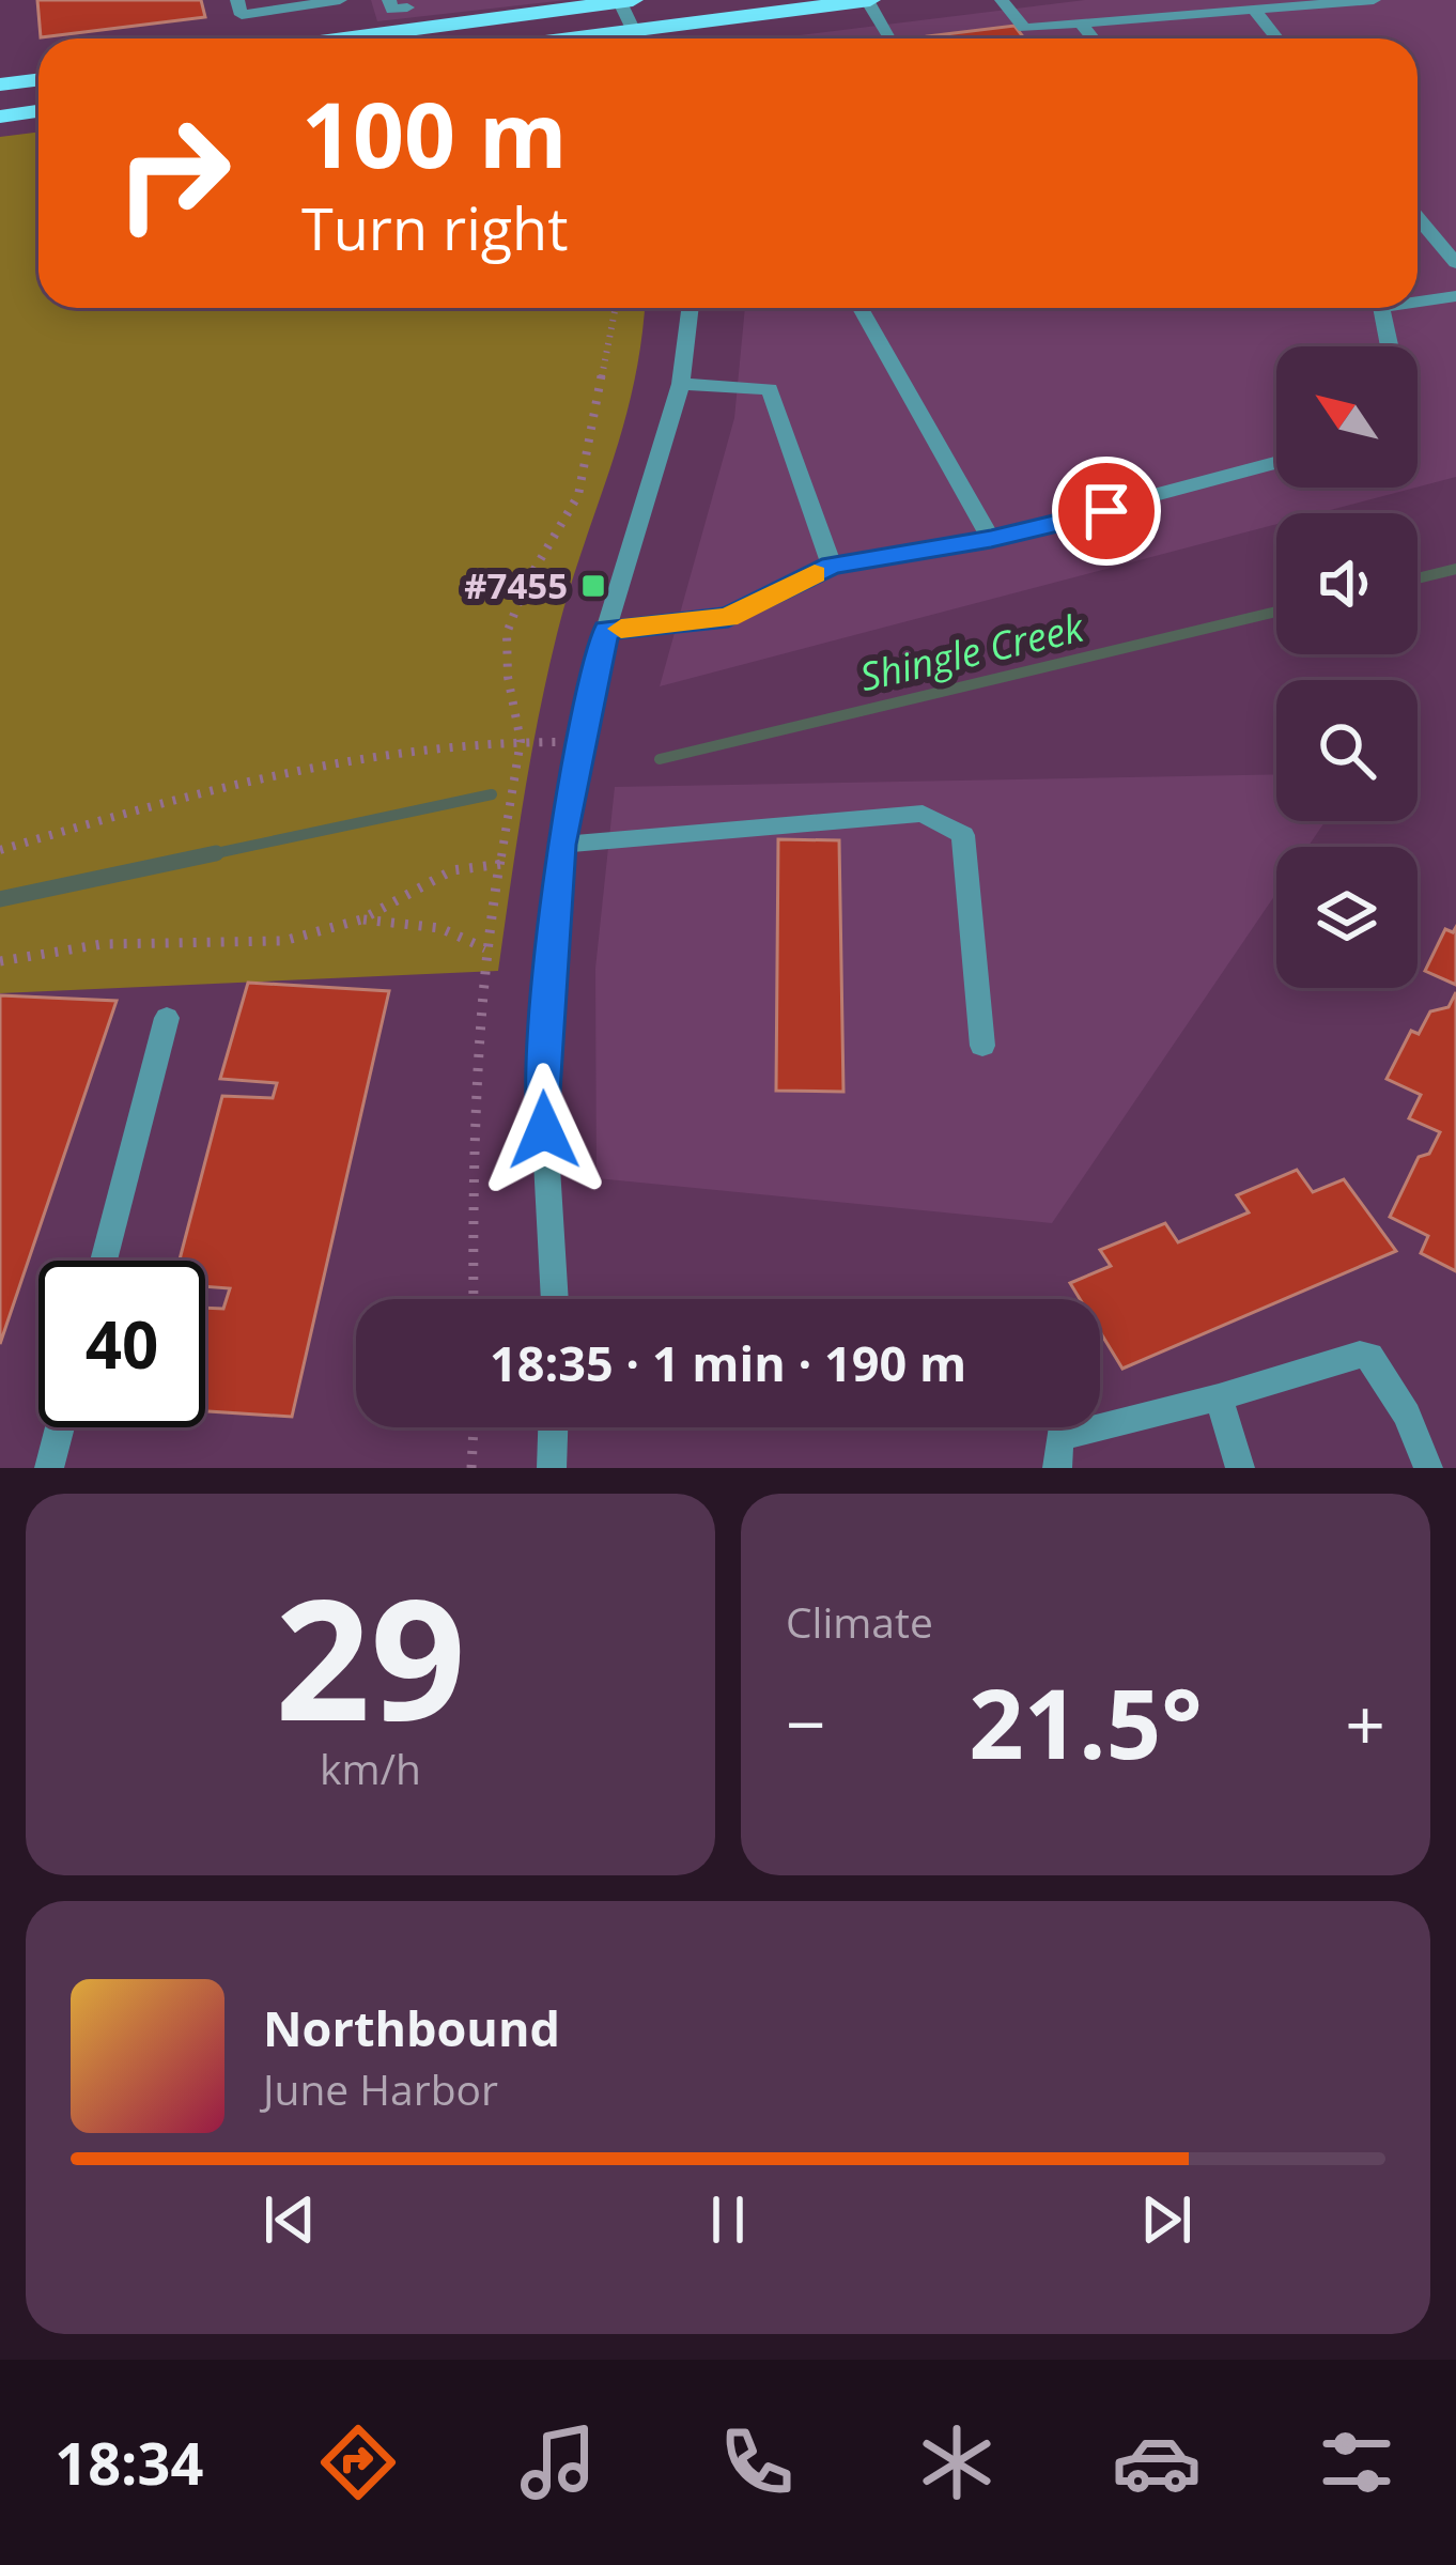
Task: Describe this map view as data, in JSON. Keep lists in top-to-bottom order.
{
  "water": ["Shingle Creek"],
  "places": {
    "transit": ["#7455"]
  },
  "north": "top left",
  "page": {
    "turn": ["100 m", "Turn right"],
    "limit": "40",
    "trip": "18:35 · 1 min · 190 m",
    "tile": [
      ["29", "km/h"],
      "Climate"
    ],
    "heat": ["−", "21.5°", "+"],
    "song": ["Northbound", "June Harbor"],
    "tabs": "18:34"
  }
}
